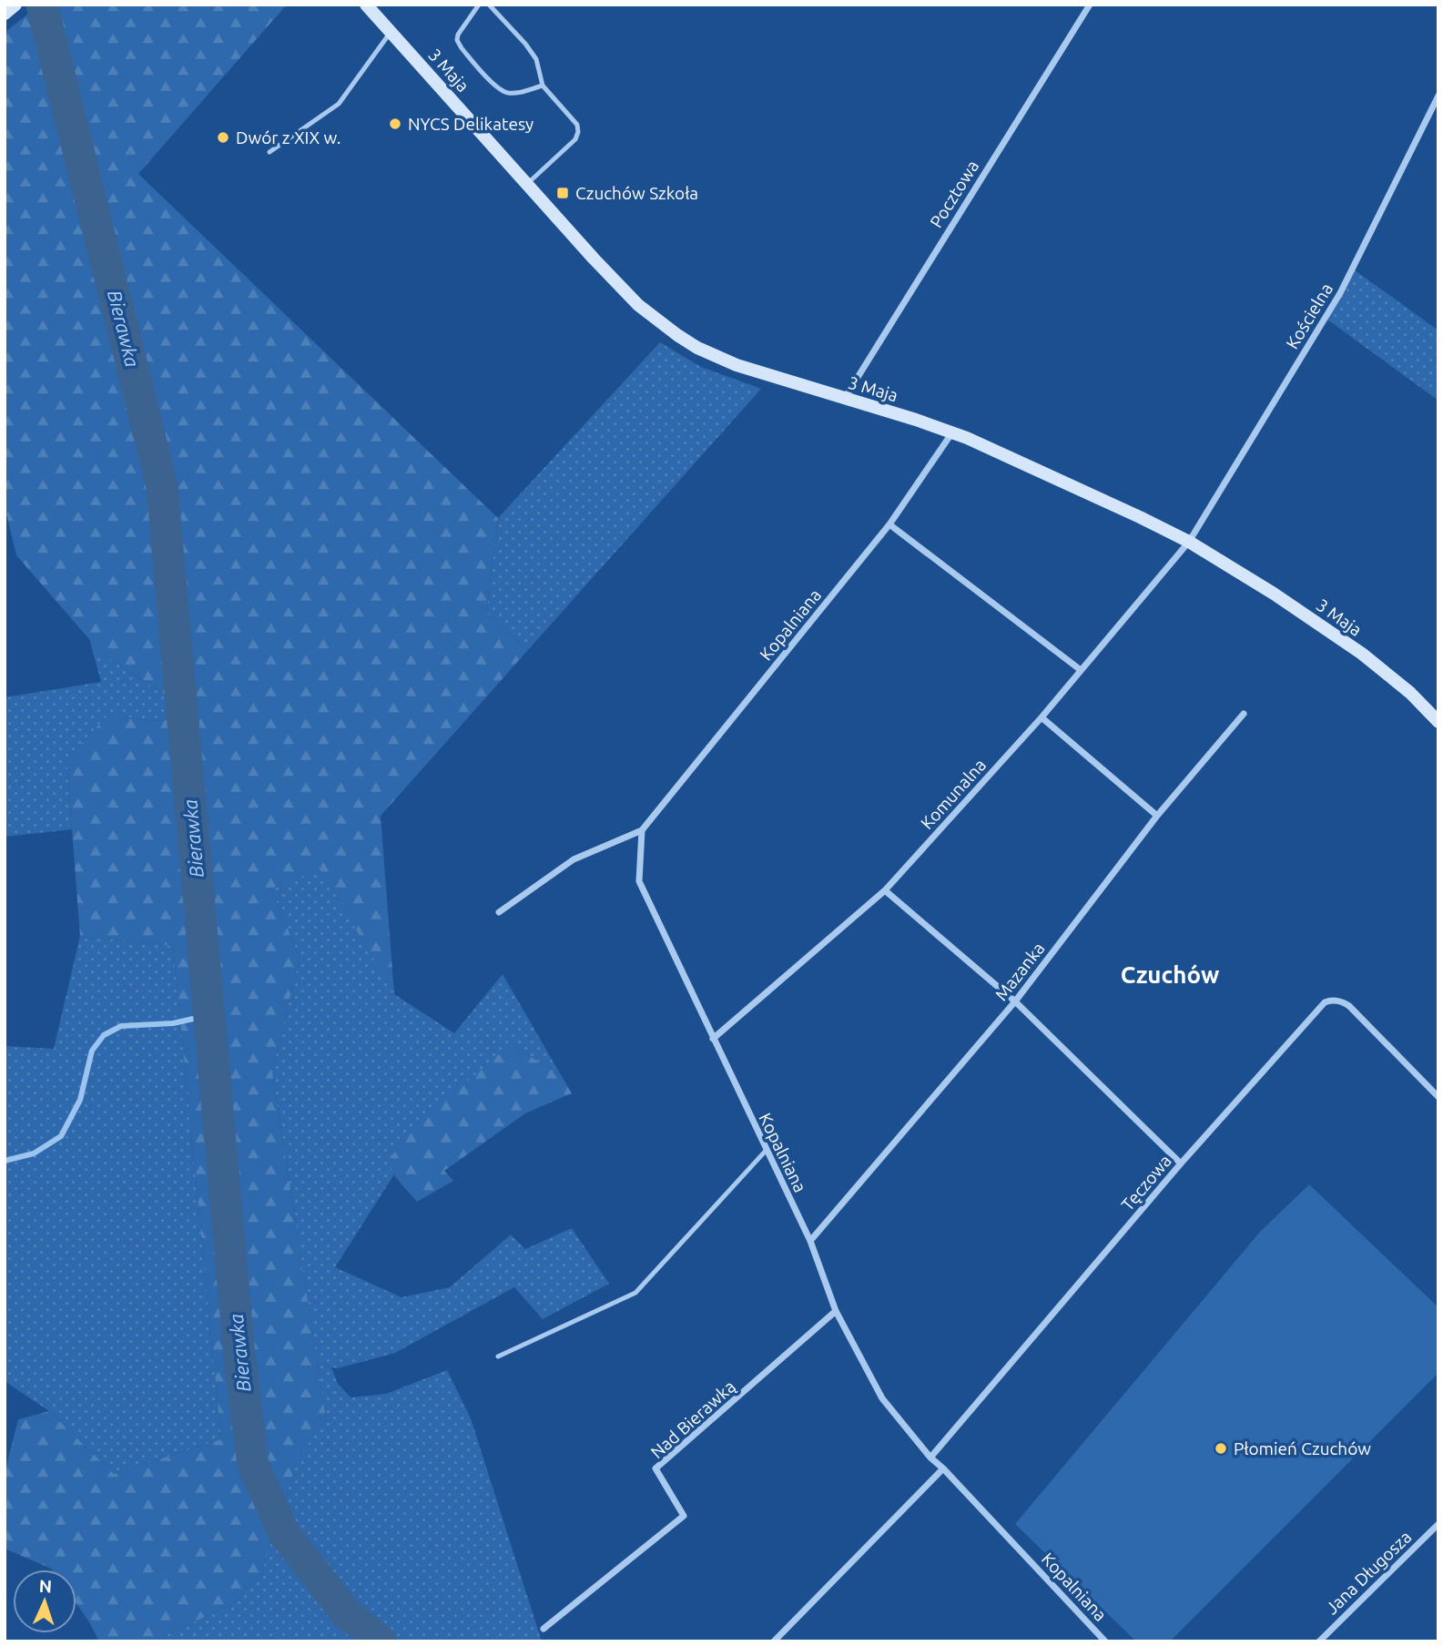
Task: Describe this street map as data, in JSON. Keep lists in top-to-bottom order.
{
  "streets": {
    "main road": ["3 Maja"],
    "street": [
      "Pocztowa",
      "Kościelna",
      "Kopalniana",
      "Komunalna",
      "Mazanka",
      "Tęczowa",
      "Nad Bierawką",
      "Jana Długosza"
    ]
  },
  "crossings": [
    ["3 Maja", "Pocztowa"],
    ["3 Maja", "Kościelna"],
    ["3 Maja", "Kopalniana"],
    ["3 Maja", "Komunalna"],
    ["Kościelna", "Komunalna"],
    ["Kopalniana", "Komunalna"],
    ["Kopalniana", "Mazanka"],
    ["Kopalniana", "Tęczowa"],
    ["Kopalniana", "Nad Bierawką"]
  ],
  "districts": ["Czuchów"],
  "water": ["Bierawka"],
  "places": {
    "other": ["NYCS Delikatesy", "Dwór z XIX w.", "Płomień Czuchów"],
    "transit": ["Czuchów Szkoła"]
  },
  "north": "top"
}
